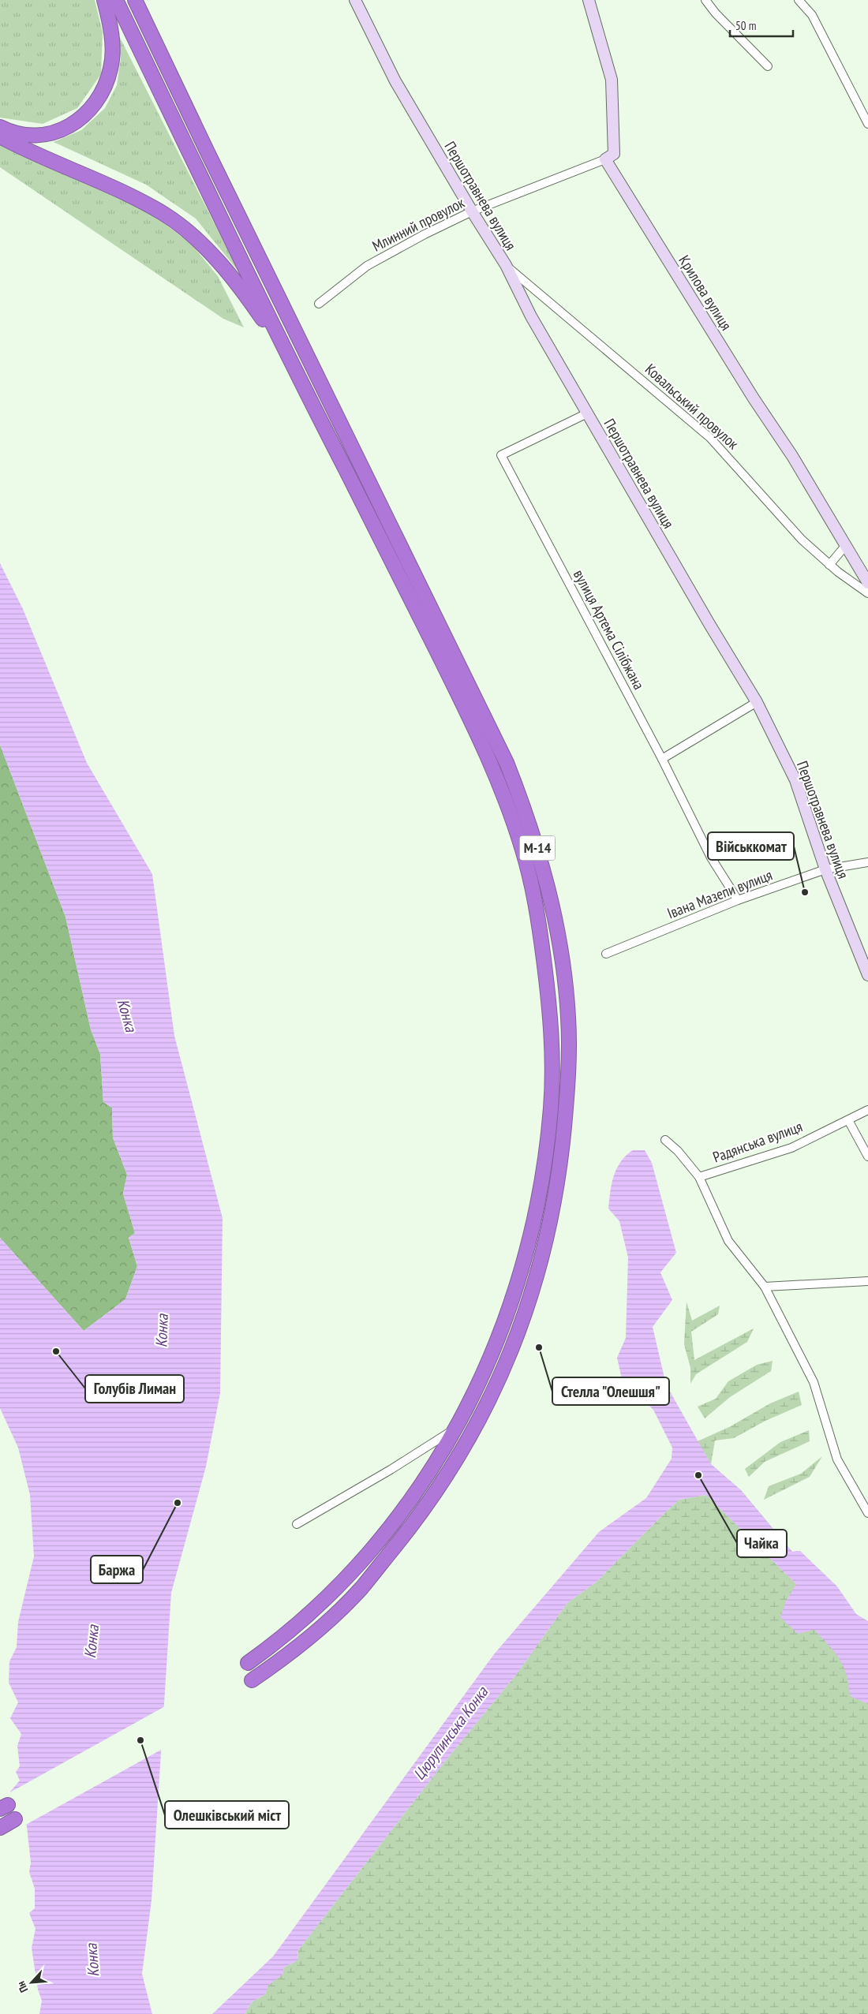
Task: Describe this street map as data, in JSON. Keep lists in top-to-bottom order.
{
  "streets": {
    "highway": ["М-14"],
    "street": [
      "Першотравнева вулиця",
      "Млинний провулок",
      "Крилова вулиця",
      "Ковальський провулок",
      "вулиця Артема Сілібжана",
      "Івана Мазепи вулиця",
      "Радянська вулиця"
    ]
  },
  "crossings": [
    ["Першотравнева вулиця", "Млинний провулок"],
    ["Першотравнева вулиця", "Ковальський провулок"],
    ["Першотравнева вулиця", "вулиця Артема Сілібжана"],
    ["Першотравнева вулиця", "Івана Мазепи вулиця"],
    ["Млинний провулок", "Крилова вулиця"],
    ["вулиця Артема Сілібжана", "Івана Мазепи вулиця"]
  ],
  "water": ["Конка", "Цюрупинська Конка"],
  "places": [
    "Військкомат",
    "Стелла \"Олешшя\"",
    "Голубів Лиман",
    "Чайка",
    "Баржа",
    "Олешківський міст"
  ],
  "scale_bar": "50 m",
  "north": "bottom left"
}
